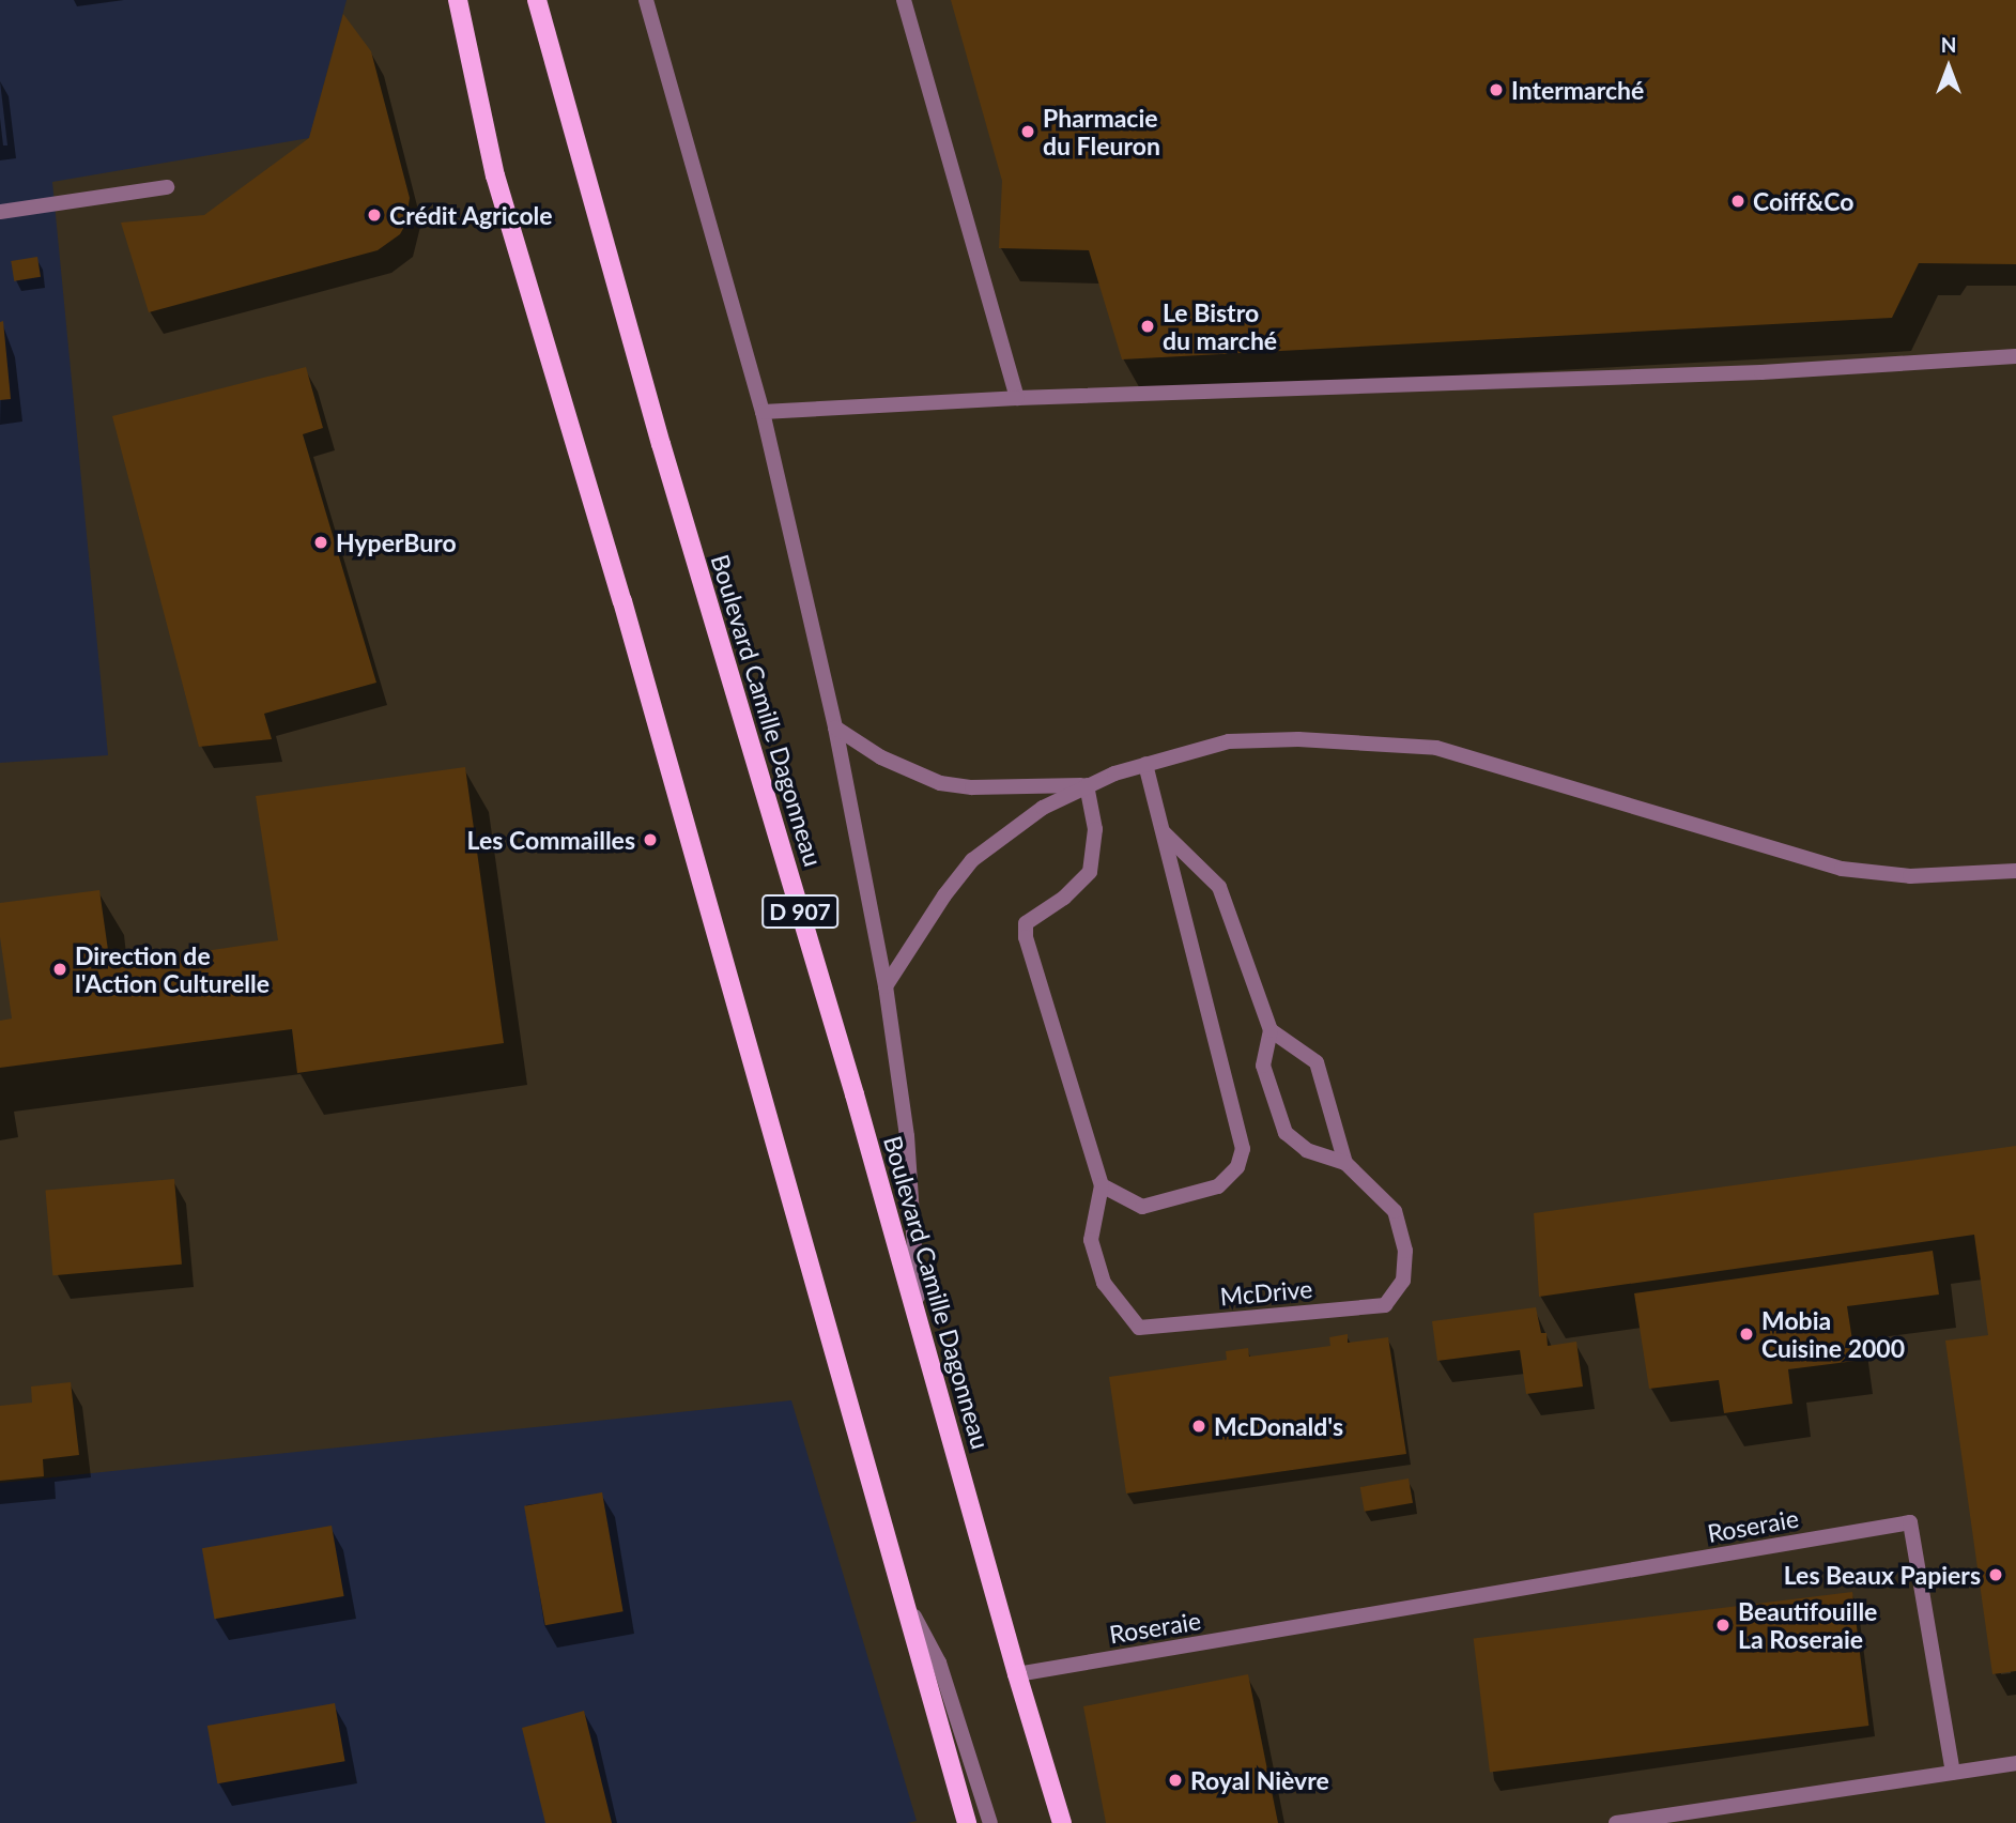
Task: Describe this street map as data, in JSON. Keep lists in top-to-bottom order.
{
  "streets": {
    "main road": ["Boulevard Camille Dagonneau", "D 907"],
    "lane": ["McDrive", "Roseraie"]
  },
  "crossings": [
    ["Boulevard Camille Dagonneau", "Roseraie"]
  ],
  "places": [
    "Intermarché",
    "Pharmacie du Fleuron",
    "Coiff&Co",
    "Crédit Agricole",
    "Le Bistro du marché",
    "HyperBuro",
    "Les Commailles",
    "Direction de l'Action Culturelle",
    "Mobia Cuisine 2000",
    "McDonald's",
    "Les Beaux Papiers",
    "Beautifouille La Roseraie",
    "Royal Nièvre"
  ],
  "north": "top"
}
